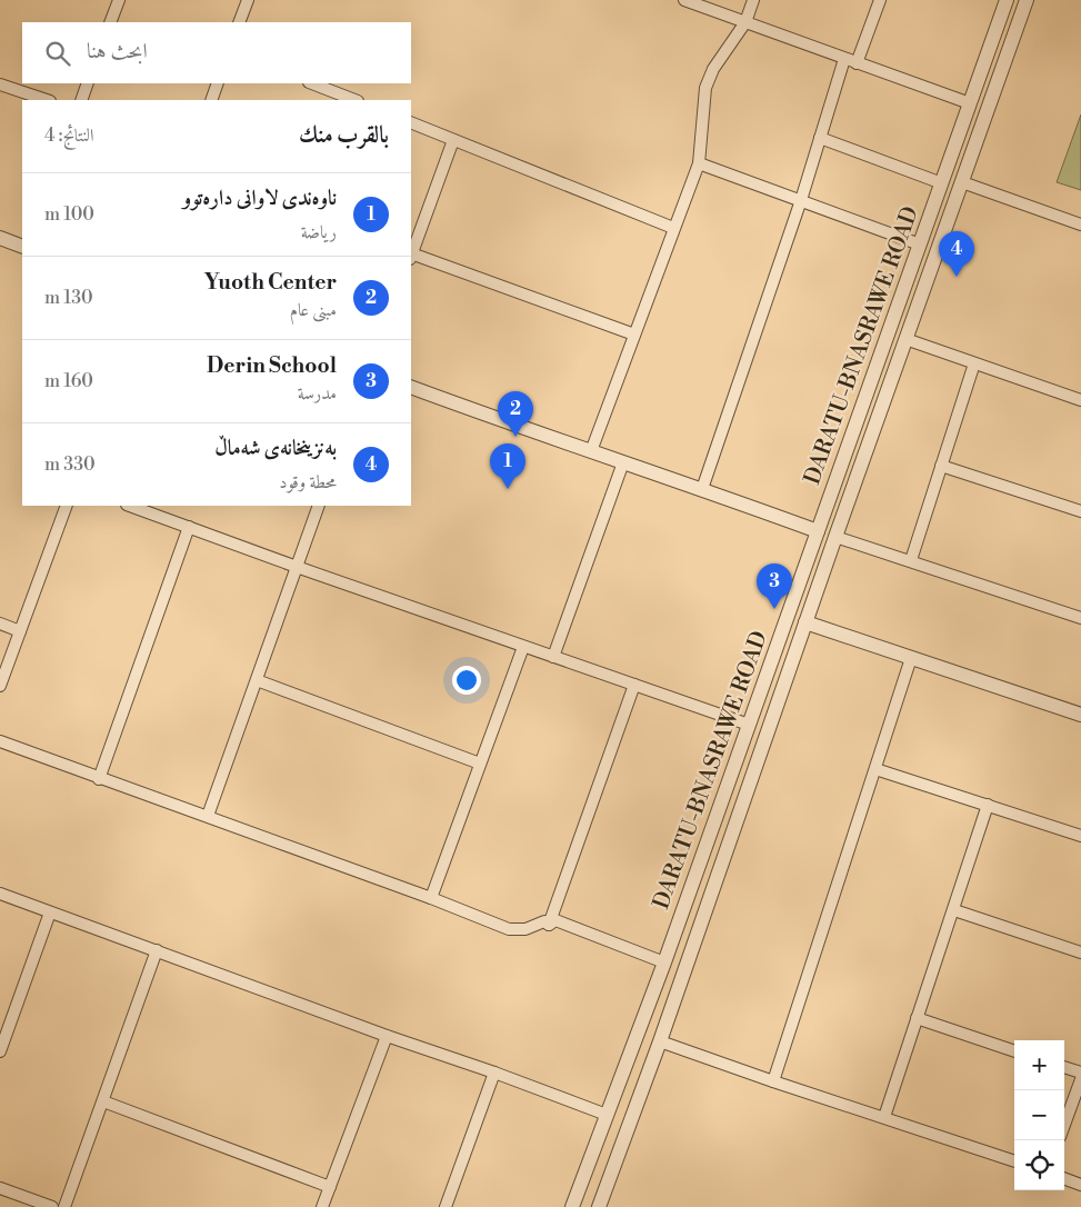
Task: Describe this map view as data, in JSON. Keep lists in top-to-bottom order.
{
  "streets": {
    "street": ["DARATU-BNASRAWE ROAD"]
  },
  "page": {
    "search": "ابحث هنا",
    "heading": ["بالقرب منك", "النتائج: 4"],
    "list": [
      {
        "mark": "1",
        "name": "ناوەندی لاوانی دارەتوو",
        "note": "رياضة",
        "value": "100 m"
      },
      {
        "mark": "2",
        "name": "Yuoth Center",
        "note": "مبنى عام",
        "value": "130 m"
      },
      {
        "mark": "3",
        "name": "Derin School",
        "note": "مدرسة",
        "value": "160 m"
      },
      {
        "mark": "4",
        "name": "بەنزینخانەی شەماڵ",
        "note": "محطة وقود",
        "value": "330 m"
      }
    ],
    "pins": [
      "4",
      "2",
      "1",
      "3"
    ],
    "map_buttons": ["+", "−"]
  }
}
